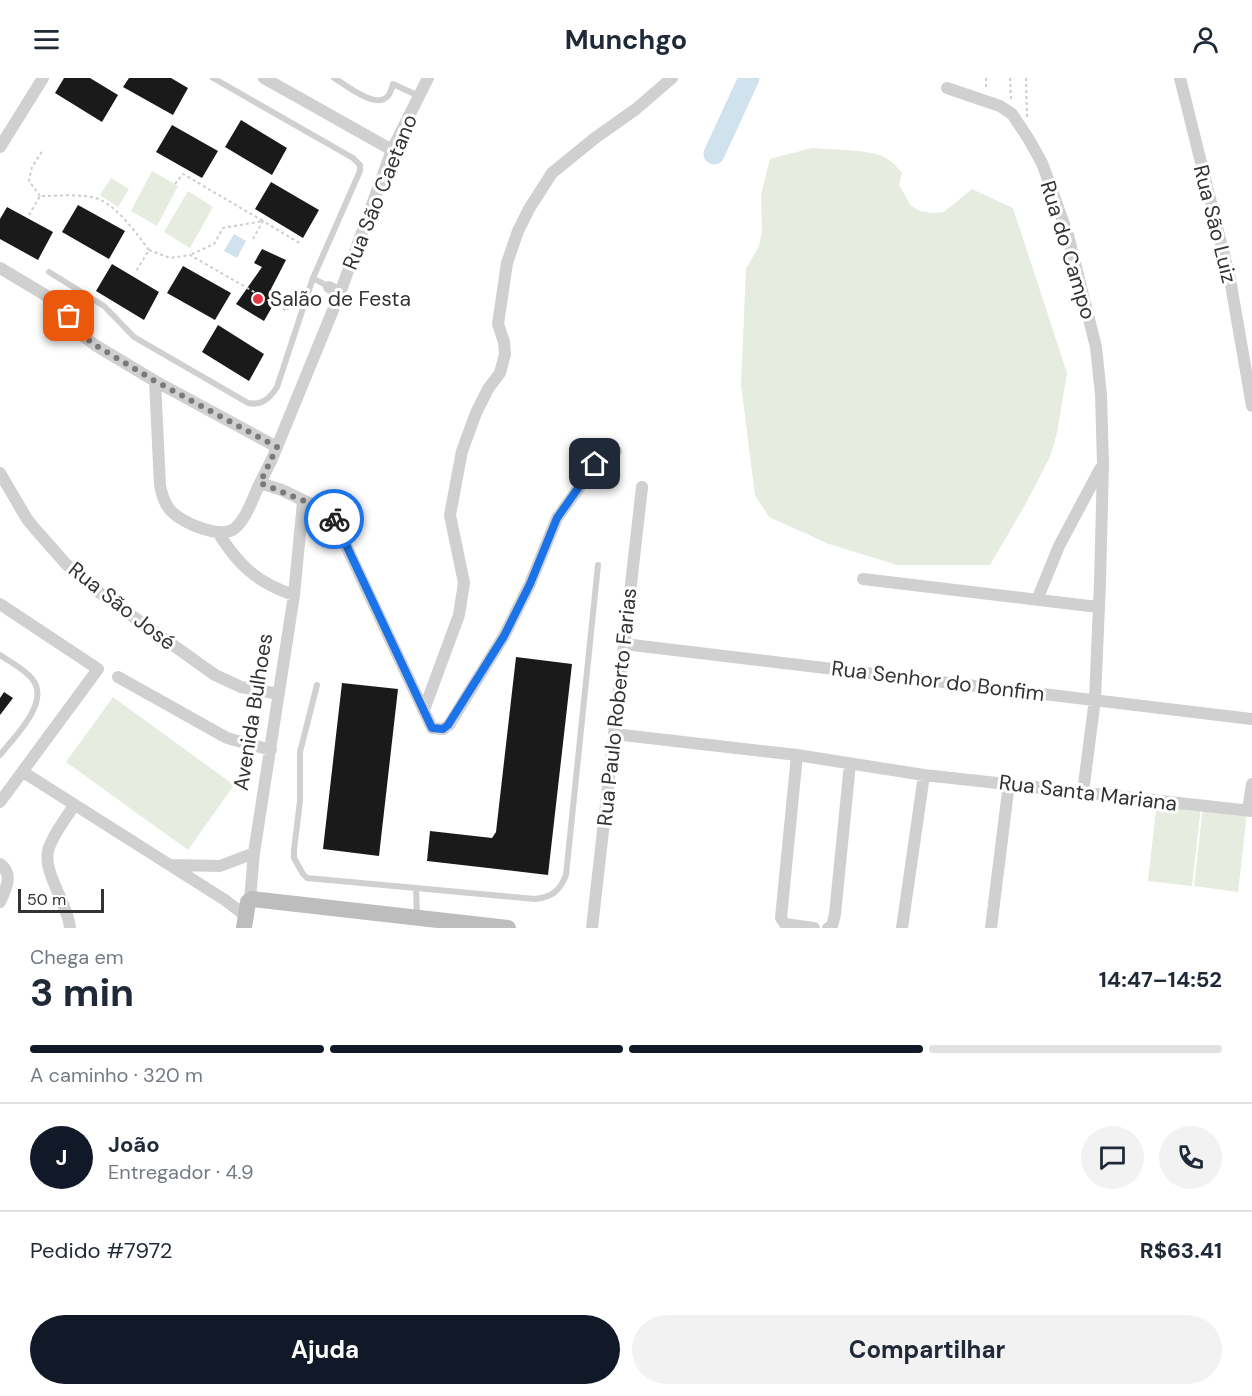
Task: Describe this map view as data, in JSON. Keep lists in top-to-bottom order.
{
  "streets": {
    "street": [
      "Rua São Caetano",
      "Rua São Luiz",
      "Rua do Campo",
      "Rua São José",
      "Rua Senhor do Bonfim",
      "Rua Paulo Roberto Farias",
      "Avenida Bulhoes",
      "Rua Santa Mariana"
    ]
  },
  "crossings": [
    ["Rua do Campo", "Rua Senhor do Bonfim"],
    ["Rua do Campo", "Rua Santa Mariana"],
    ["Rua São José", "Avenida Bulhoes"],
    ["Rua Senhor do Bonfim", "Rua Paulo Roberto Farias"],
    ["Rua Paulo Roberto Farias", "Rua Santa Mariana"]
  ],
  "places": ["Salão de Festa"],
  "scale_bar": "50 m",
  "page": {
    "header": "Munchgo",
    "scale": "50 m",
    "heading": ["3 min", "Chega em", "14:47–14:52"],
    "panel": [
      "João",
      "Entregador · 4.9",
      "Pedido #7972",
      "R$63.41"
    ],
    "bar": "A caminho · 320 m",
    "round": "J",
    "buttons": ["Ajuda", "Compartilhar"]
  }
}
